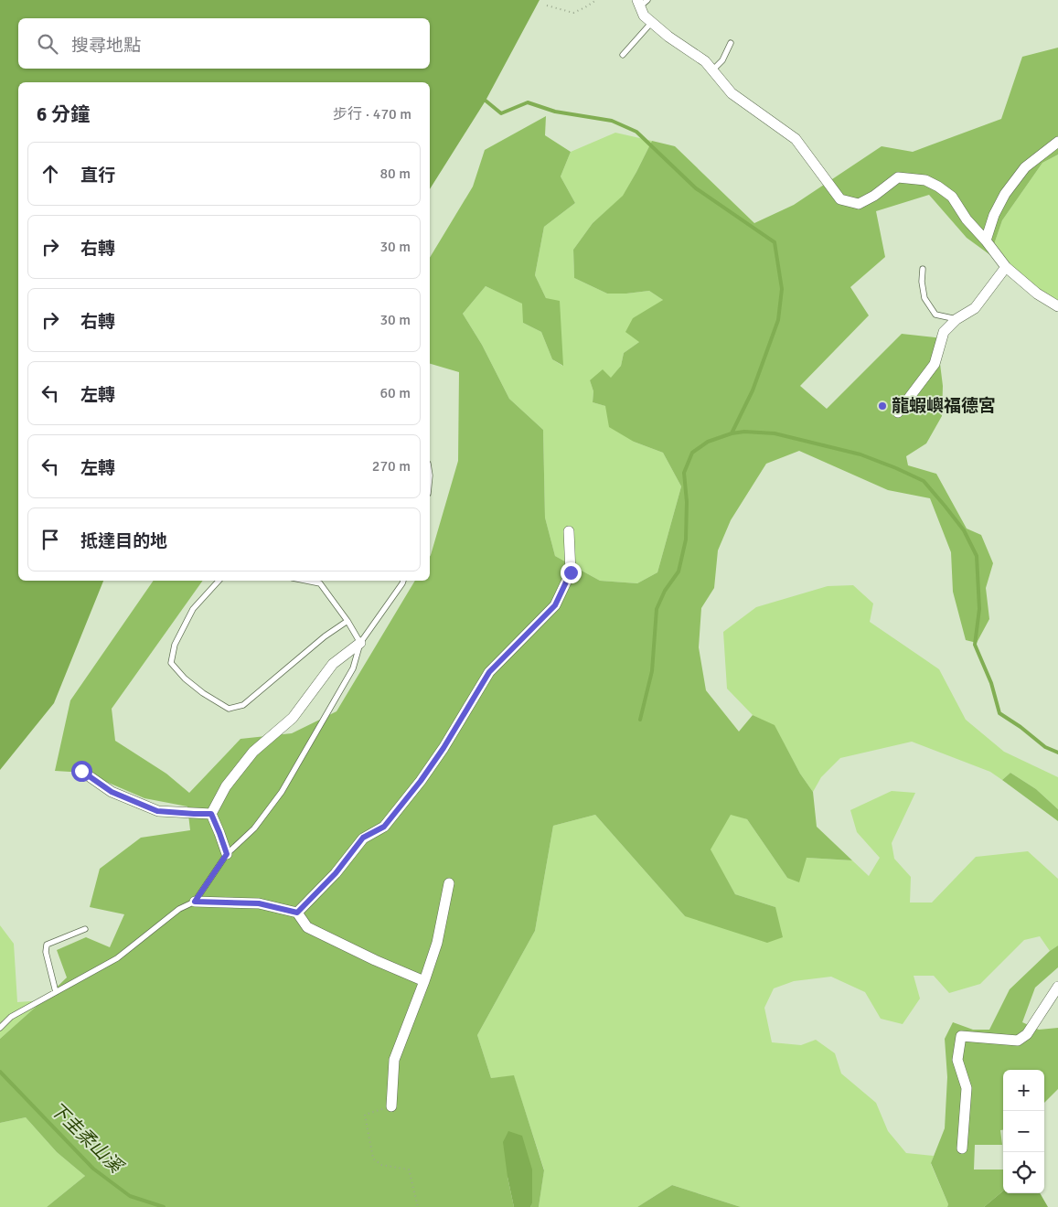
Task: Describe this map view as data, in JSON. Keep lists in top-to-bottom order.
{
  "water": ["下圭柔山溪"],
  "places": ["龍蝦嶼福德宮"],
  "page": {
    "search": "搜尋地點",
    "heading": ["6 分鐘", "步行 · 470 m"],
    "list": [
      ["直行", "80 m"],
      ["右轉", "30 m"],
      ["右轉", "30 m"],
      ["左轉", "60 m"],
      ["左轉", "270 m"],
      "抵達目的地"
    ],
    "map_buttons": ["+", "−"]
  }
}
